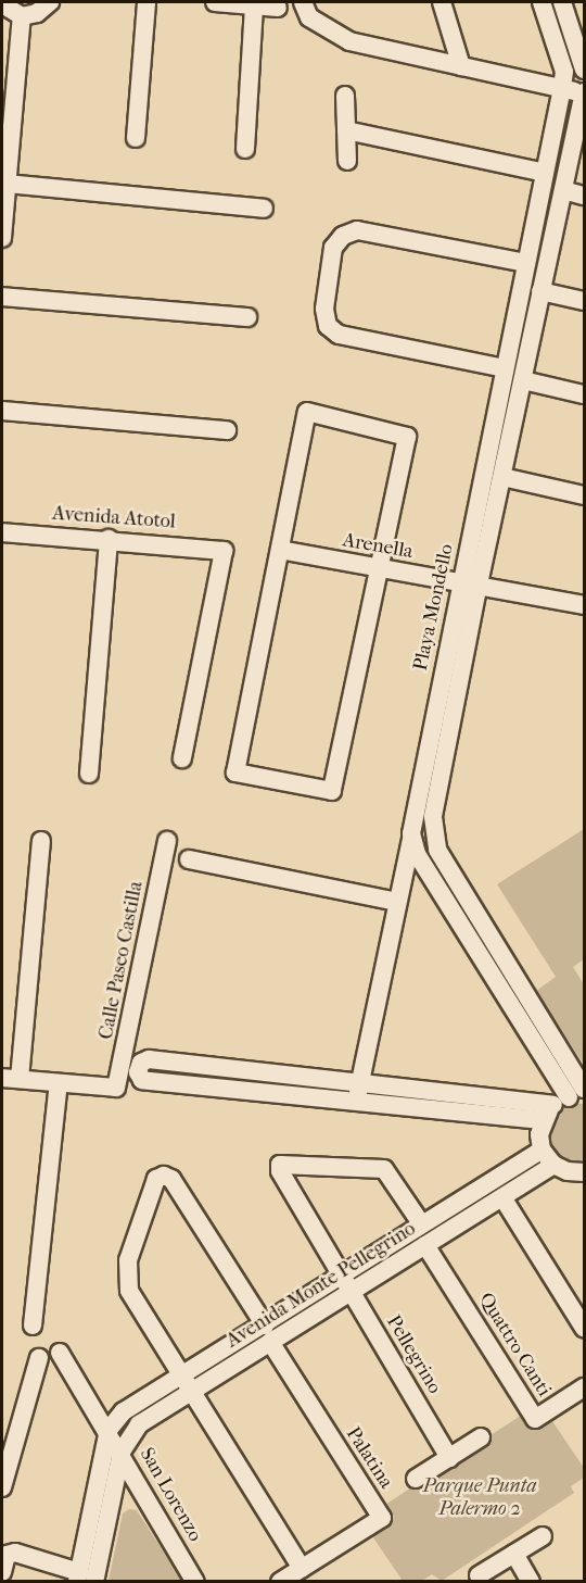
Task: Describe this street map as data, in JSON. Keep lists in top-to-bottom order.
{
  "streets": {
    "street": [
      "Avenida Atotol",
      "Arenella",
      "Playa Mondello",
      "Calle Paseo Castilla",
      "Avenida Monte Pellegrino",
      "Quattro Canti",
      "Pellegrino",
      "Palatina",
      "San Lorenzo"
    ]
  },
  "crossings": [
    ["Arenella", "Playa Mondello"],
    ["Avenida Monte Pellegrino", "Quattro Canti"],
    ["Avenida Monte Pellegrino", "Pellegrino"],
    ["Avenida Monte Pellegrino", "Palatina"],
    ["Avenida Monte Pellegrino", "San Lorenzo"]
  ],
  "parks": ["Parque Punta Palermo 2"]
}
